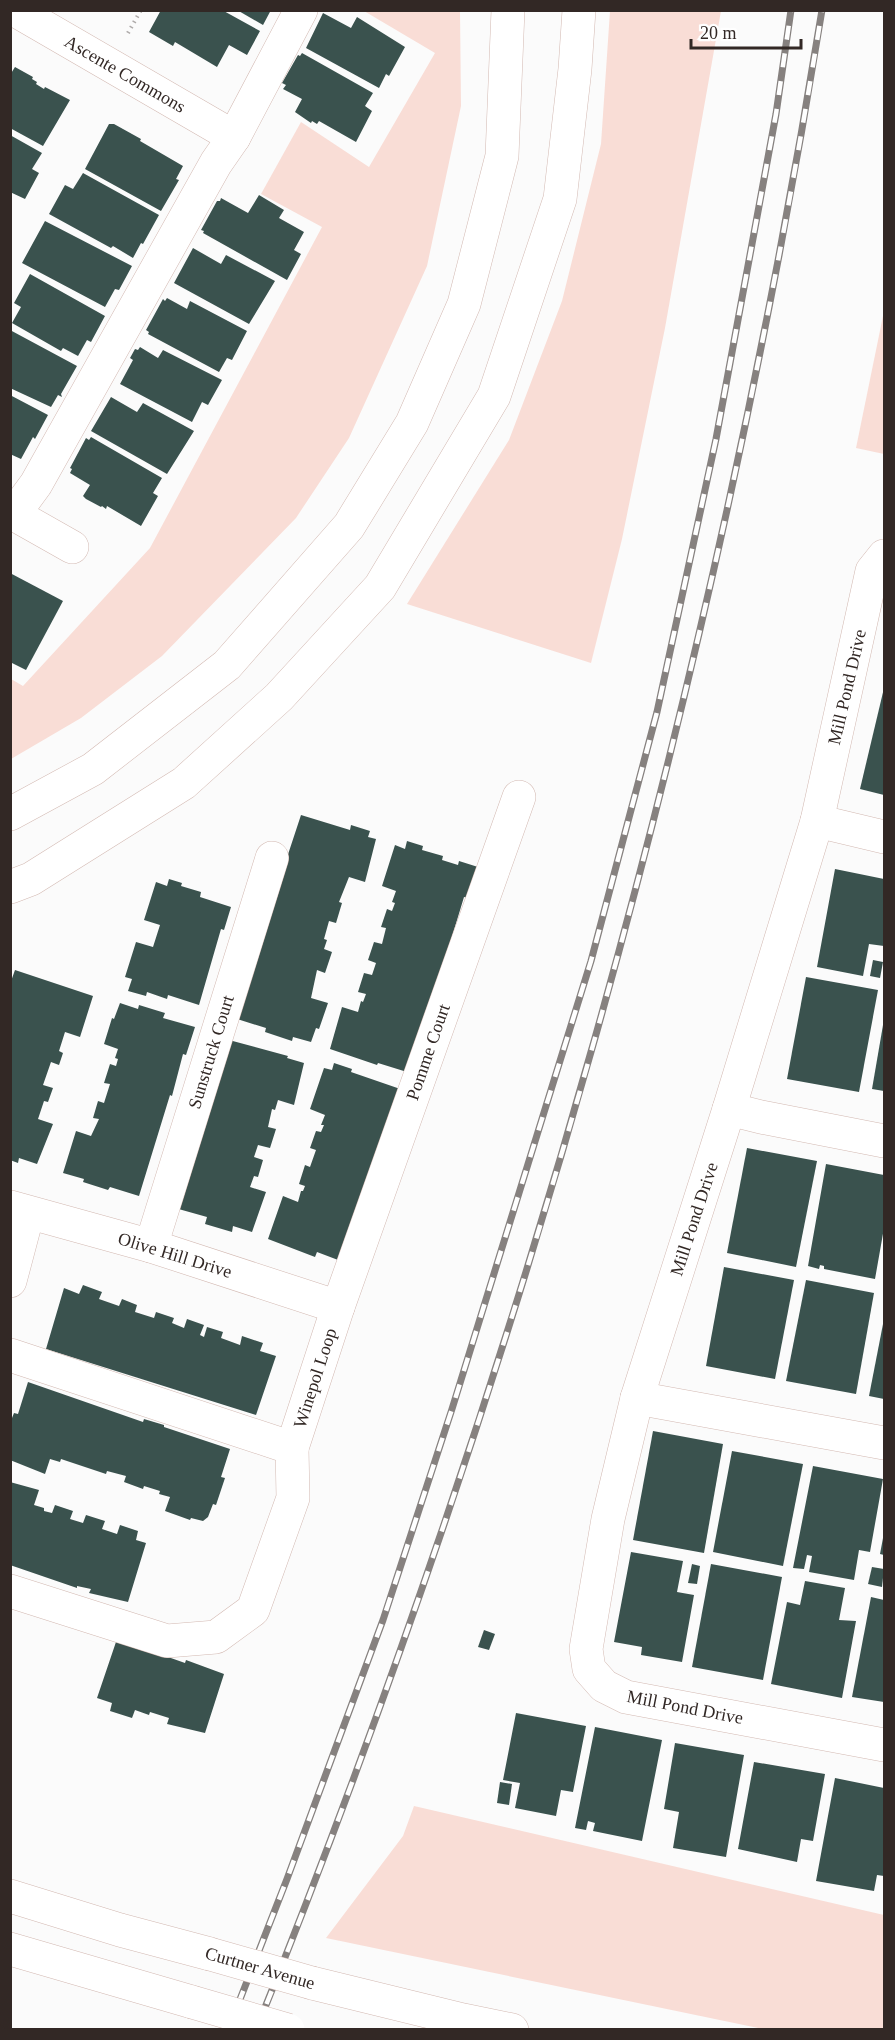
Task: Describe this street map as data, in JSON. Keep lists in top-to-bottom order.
{
  "streets": {
    "street": [
      "Ascente Commons",
      "Mill Pond Drive",
      "Sunstruck Court",
      "Pomme Court",
      "Olive Hill Drive",
      "Winepol Loop",
      "Curtner Avenue"
    ]
  },
  "crossings": [
    ["Sunstruck Court", "Olive Hill Drive"],
    ["Pomme Court", "Olive Hill Drive"],
    ["Pomme Court", "Winepol Loop"],
    ["Olive Hill Drive", "Winepol Loop"]
  ],
  "scale_bar": "20 m"
}
